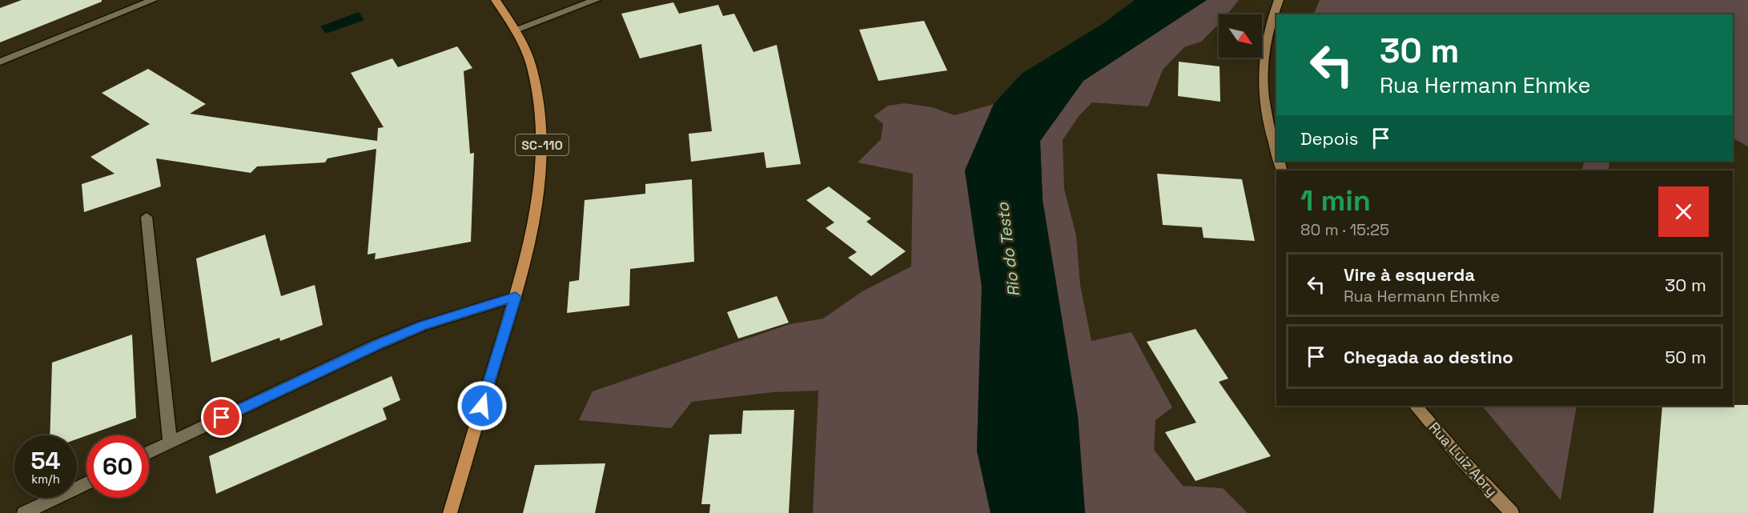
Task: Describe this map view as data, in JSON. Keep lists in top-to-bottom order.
{
  "streets": {
    "main road": ["SC-110"],
    "street": ["Rua Luiz Abry"]
  },
  "water": ["Rio do Testo"],
  "north": "bottom right",
  "page": {
    "turn": ["30 m", "Rua Hermann Ehmke"],
    "then": "Depois",
    "heading": ["1 min", "80 m · 15:25"],
    "list": [
      {
        "name": "Vire à esquerda",
        "note": "Rua Hermann Ehmke",
        "value": "30 m"
      },
      {
        "name": "Chegada ao destino",
        "value": "50 m"
      }
    ],
    "speed": "54 km/h",
    "limit": "60"
  }
}
